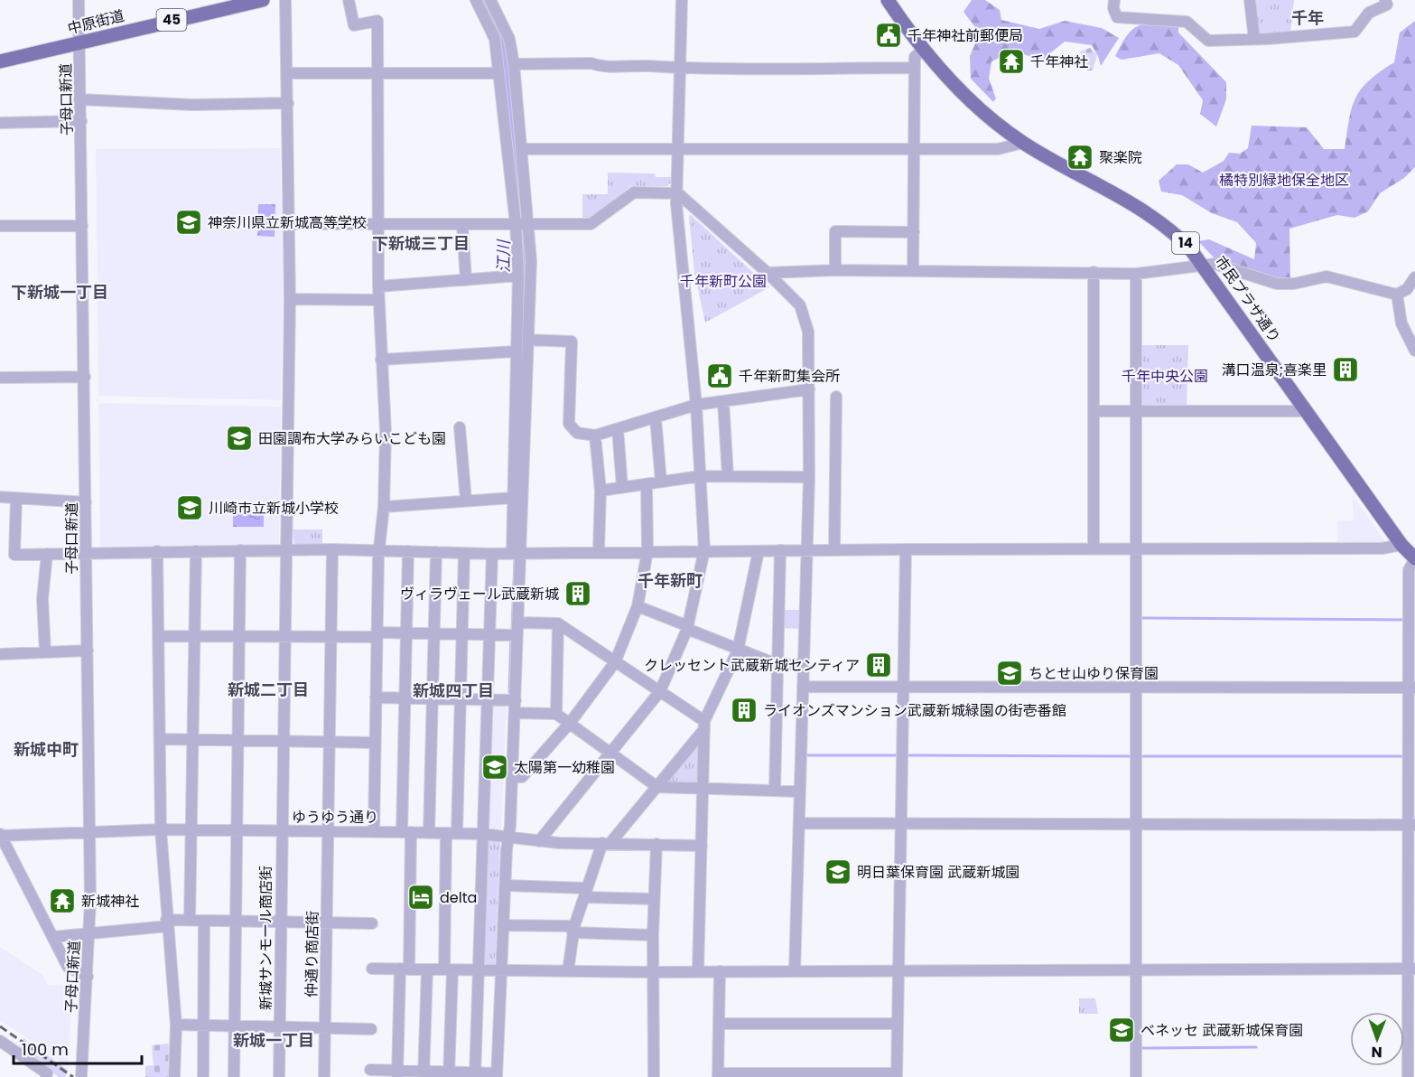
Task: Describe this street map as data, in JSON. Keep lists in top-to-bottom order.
{
  "streets": {
    "main road": [
      "45",
      "中原街道",
      "14",
      "市民プラザ通り"
    ],
    "street": [
      "子母口新道",
      "ゆうゆう通り",
      "新城サンモール商店街",
      "仲通り商店街"
    ]
  },
  "crossings": [
    ["中原街道", "子母口新道"],
    ["子母口新道", "ゆうゆう通り"],
    ["ゆうゆう通り", "新城サンモール商店街"],
    ["ゆうゆう通り", "仲通り商店街"]
  ],
  "districts": [
    "千年",
    "下新城三丁目",
    "下新城一丁目",
    "千年新町",
    "新城二丁目",
    "新城四丁目",
    "新城中町",
    "新城一丁目"
  ],
  "water": ["江川"],
  "parks": ["橘特別緑地保全地区", "千年新町公園", "千年中央公園"],
  "places": {
    "public building": ["千年神社前郵便局", "千年新町集会所"],
    "temple": ["千年神社", "聚楽院", "新城神社"],
    "school or university": [
      "神奈川県立新城高等学校",
      "田園調布大学みらいこども園",
      "川崎市立新城小学校",
      "ちとせ山ゆり保育園",
      "太陽第一幼稚園",
      "明日葉保育園 武蔵新城園",
      "ベネッセ 武蔵新城保育園"
    ],
    "building": [
      "溝口温泉;喜楽里",
      "ヴィラヴェール武蔵新城",
      "クレッセント武蔵新城センティア",
      "ライオンズマンション武蔵新城緑園の街壱番館"
    ],
    "hotel": ["delta"]
  },
  "scale_bar": "100 m",
  "north": "bottom"
}
